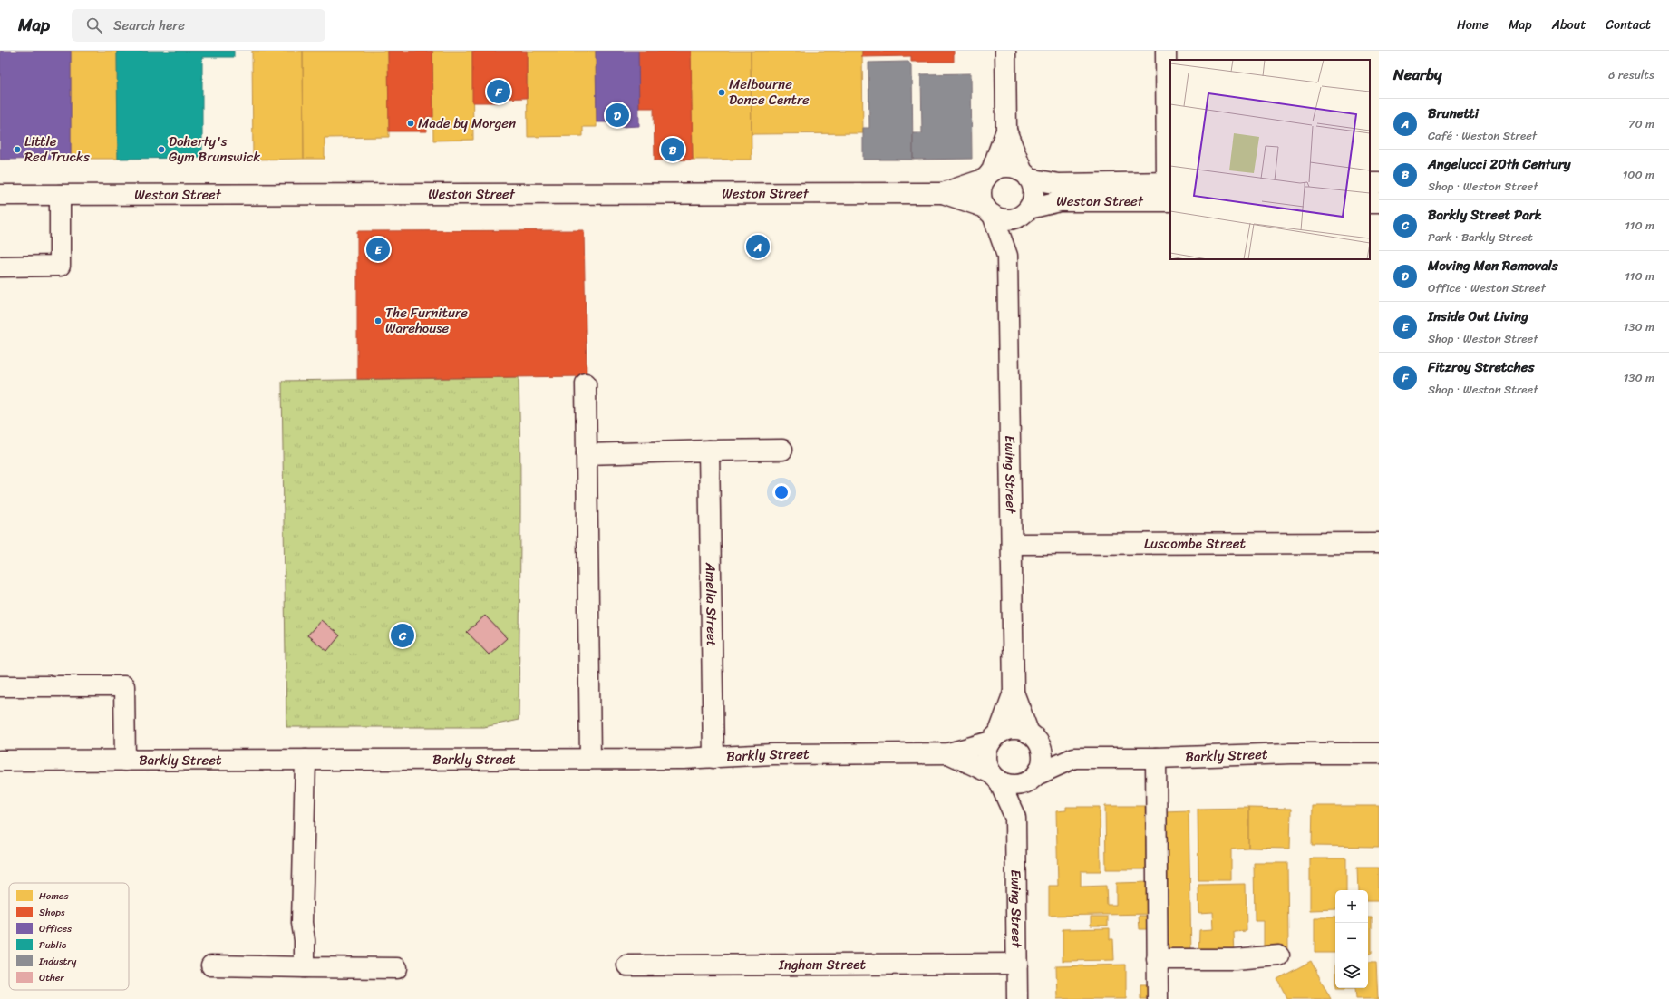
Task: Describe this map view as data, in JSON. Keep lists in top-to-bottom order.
{
  "streets": {
    "street": [
      "Weston Street",
      "Ewing Street",
      "Luscombe Street",
      "Amelia Street",
      "Barkly Street",
      "Ingham Street"
    ]
  },
  "crossings": [
    ["Weston Street", "Ewing Street"],
    ["Ewing Street", "Luscombe Street"],
    ["Ewing Street", "Barkly Street"],
    ["Ewing Street", "Ingham Street"],
    ["Amelia Street", "Barkly Street"]
  ],
  "places": [
    "Melbourne Dance Centre",
    "Made by Morgen",
    "Little Red Trucks",
    "Doherty's Gym Brunswick",
    "The Furniture Warehouse"
  ],
  "legend": [
    "Homes",
    "Shops",
    "Offices",
    "Public",
    "Industry",
    "Other"
  ],
  "page": {
    "header": "Map",
    "search": "Search here",
    "nav": [
      "Home",
      "Map",
      "About",
      "Contact"
    ],
    "heading": ["Nearby", "6 results"],
    "pins": [
      "F",
      "D",
      "B",
      "A",
      "E",
      "C"
    ],
    "list": [
      {
        "mark": "A",
        "name": "Brunetti",
        "note": "Café · Weston Street",
        "value": "70 m"
      },
      {
        "mark": "B",
        "name": "Angelucci 20th Century",
        "note": "Shop · Weston Street",
        "value": "100 m"
      },
      {
        "mark": "C",
        "name": "Barkly Street Park",
        "note": "Park · Barkly Street",
        "value": "110 m"
      },
      {
        "mark": "D",
        "name": "Moving Men Removals",
        "note": "Office · Weston Street",
        "value": "110 m"
      },
      {
        "mark": "E",
        "name": "Inside Out Living",
        "note": "Shop · Weston Street",
        "value": "130 m"
      },
      {
        "mark": "F",
        "name": "Fitzroy Stretches",
        "note": "Shop · Weston Street",
        "value": "130 m"
      }
    ],
    "map_buttons": ["+", "−"]
  }
}
